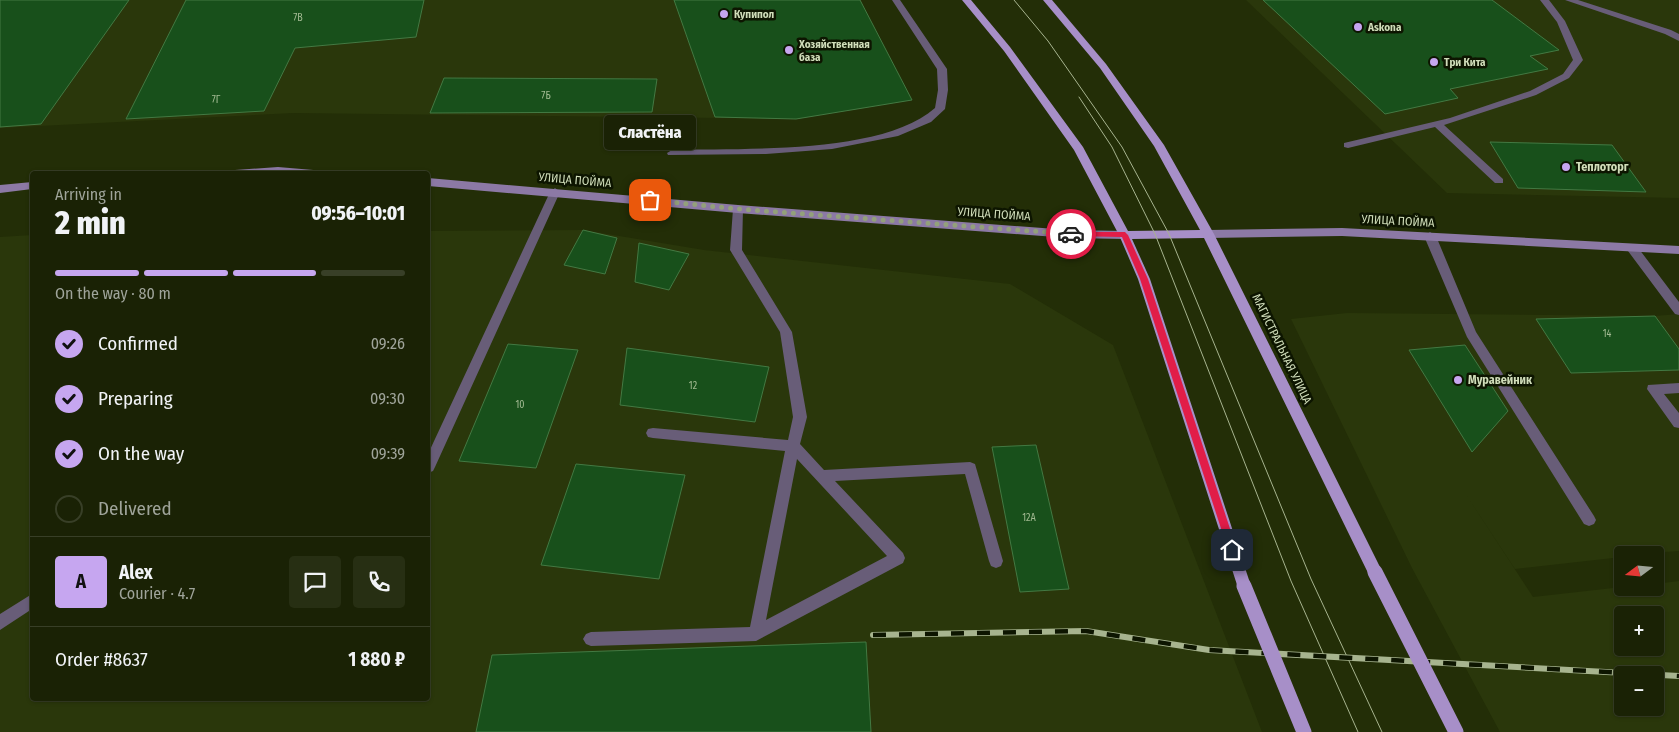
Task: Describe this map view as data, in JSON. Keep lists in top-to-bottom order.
{
  "streets": {
    "main road": ["УЛИЦА ПОЙМА", "МАГИСТРАЛЬНАЯ УЛИЦА"]
  },
  "crossings": [
    ["УЛИЦА ПОЙМА", "МАГИСТРАЛЬНАЯ УЛИЦА"]
  ],
  "places": [
    "Купипол",
    "Askona",
    "Хозяйственная база",
    "Три Кита",
    "Теплоторг",
    "Сластёна",
    "Муравейник"
  ],
  "house_numbers": [
    "7В",
    "7Б",
    "7Г",
    "14",
    "12",
    "10",
    "12А"
  ],
  "north": "left",
  "page": {
    "bubble": "Сластёна",
    "heading": ["2 min", "Arriving in", "09:56–10:01"],
    "panel": [
      "Alex",
      "Courier · 4.7",
      "Order #8637",
      "1 880 ₽"
    ],
    "bar": "On the way · 80 m",
    "list": [
      ["Confirmed", "09:26"],
      ["Preparing", "09:30"],
      ["On the way", "09:39"],
      "Delivered"
    ],
    "map_buttons": ["+", "−"],
    "round": "A"
  }
}
